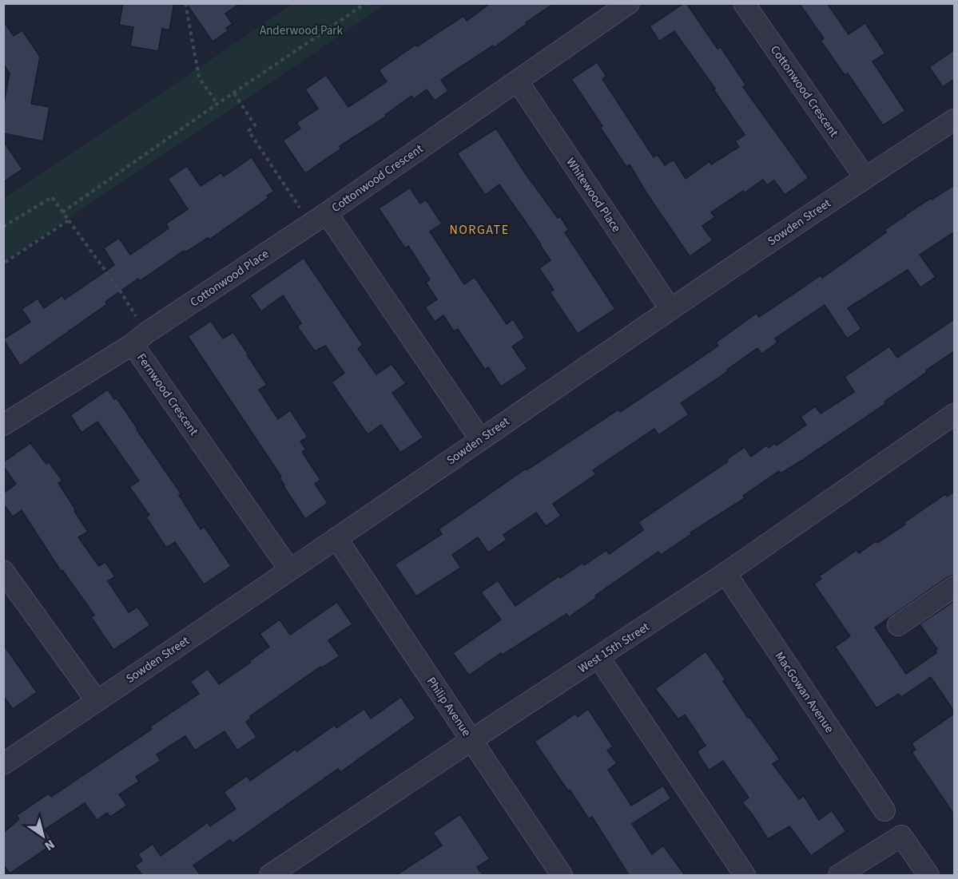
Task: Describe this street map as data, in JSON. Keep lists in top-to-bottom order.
{
  "streets": {
    "street": [
      "Cottonwood Crescent",
      "Whitewood Place",
      "Sowden Street",
      "Cottonwood Place",
      "Fernwood Crescent",
      "West 15th Street",
      "MacGowan Avenue",
      "Philip Avenue"
    ]
  },
  "crossings": [
    ["Cottonwood Crescent", "Whitewood Place"],
    ["Cottonwood Crescent", "Sowden Street"],
    ["Cottonwood Crescent", "Cottonwood Place"],
    ["Whitewood Place", "Sowden Street"],
    ["Sowden Street", "Fernwood Crescent"],
    ["Sowden Street", "Philip Avenue"],
    ["Cottonwood Place", "Fernwood Crescent"],
    ["West 15th Street", "MacGowan Avenue"],
    ["West 15th Street", "Philip Avenue"]
  ],
  "districts": ["NORGATE"],
  "parks": ["Anderwood Park"],
  "north": "bottom right"
}
